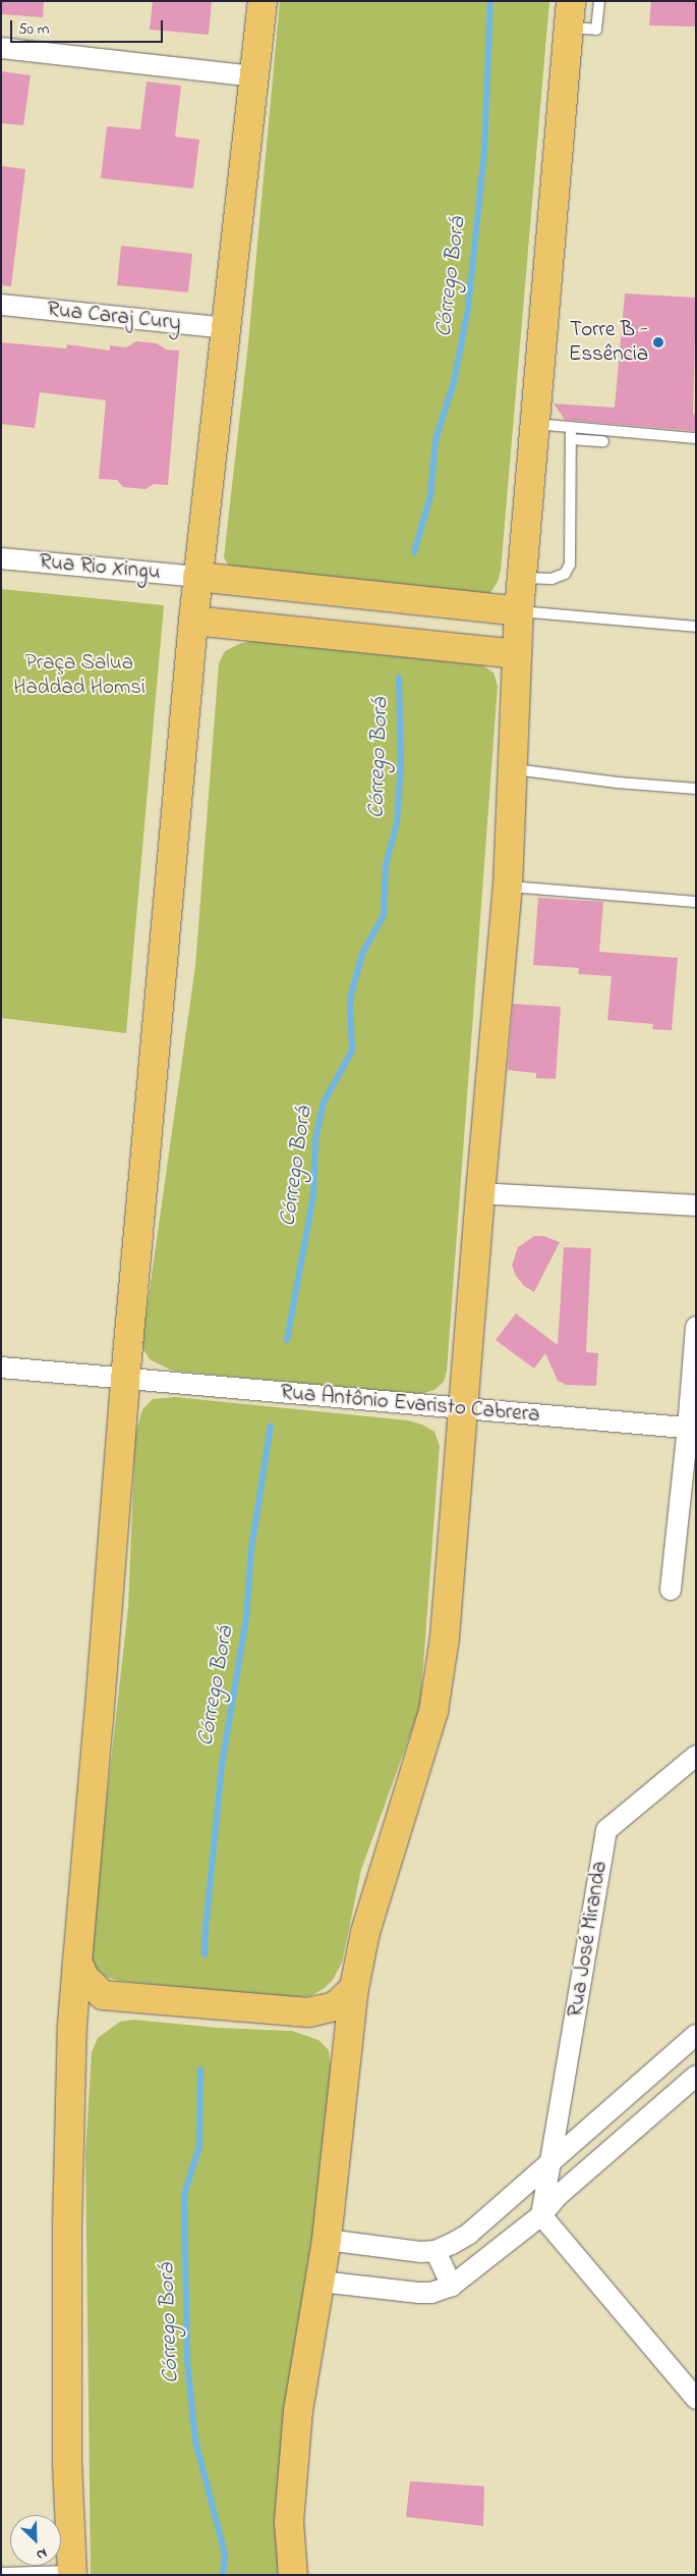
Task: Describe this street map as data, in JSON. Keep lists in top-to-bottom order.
{
  "streets": {
    "street": [
      "Rua Caraj Cury",
      "Rua Rio Xingu",
      "Rua Antônio Evaristo Cabrera",
      "Rua José Miranda"
    ]
  },
  "water": ["Córrego Borá"],
  "parks": ["Praça Salua Haddad Homsi"],
  "places": ["Torre B - Essência"],
  "scale_bar": "50 m",
  "north": "bottom right"
}
